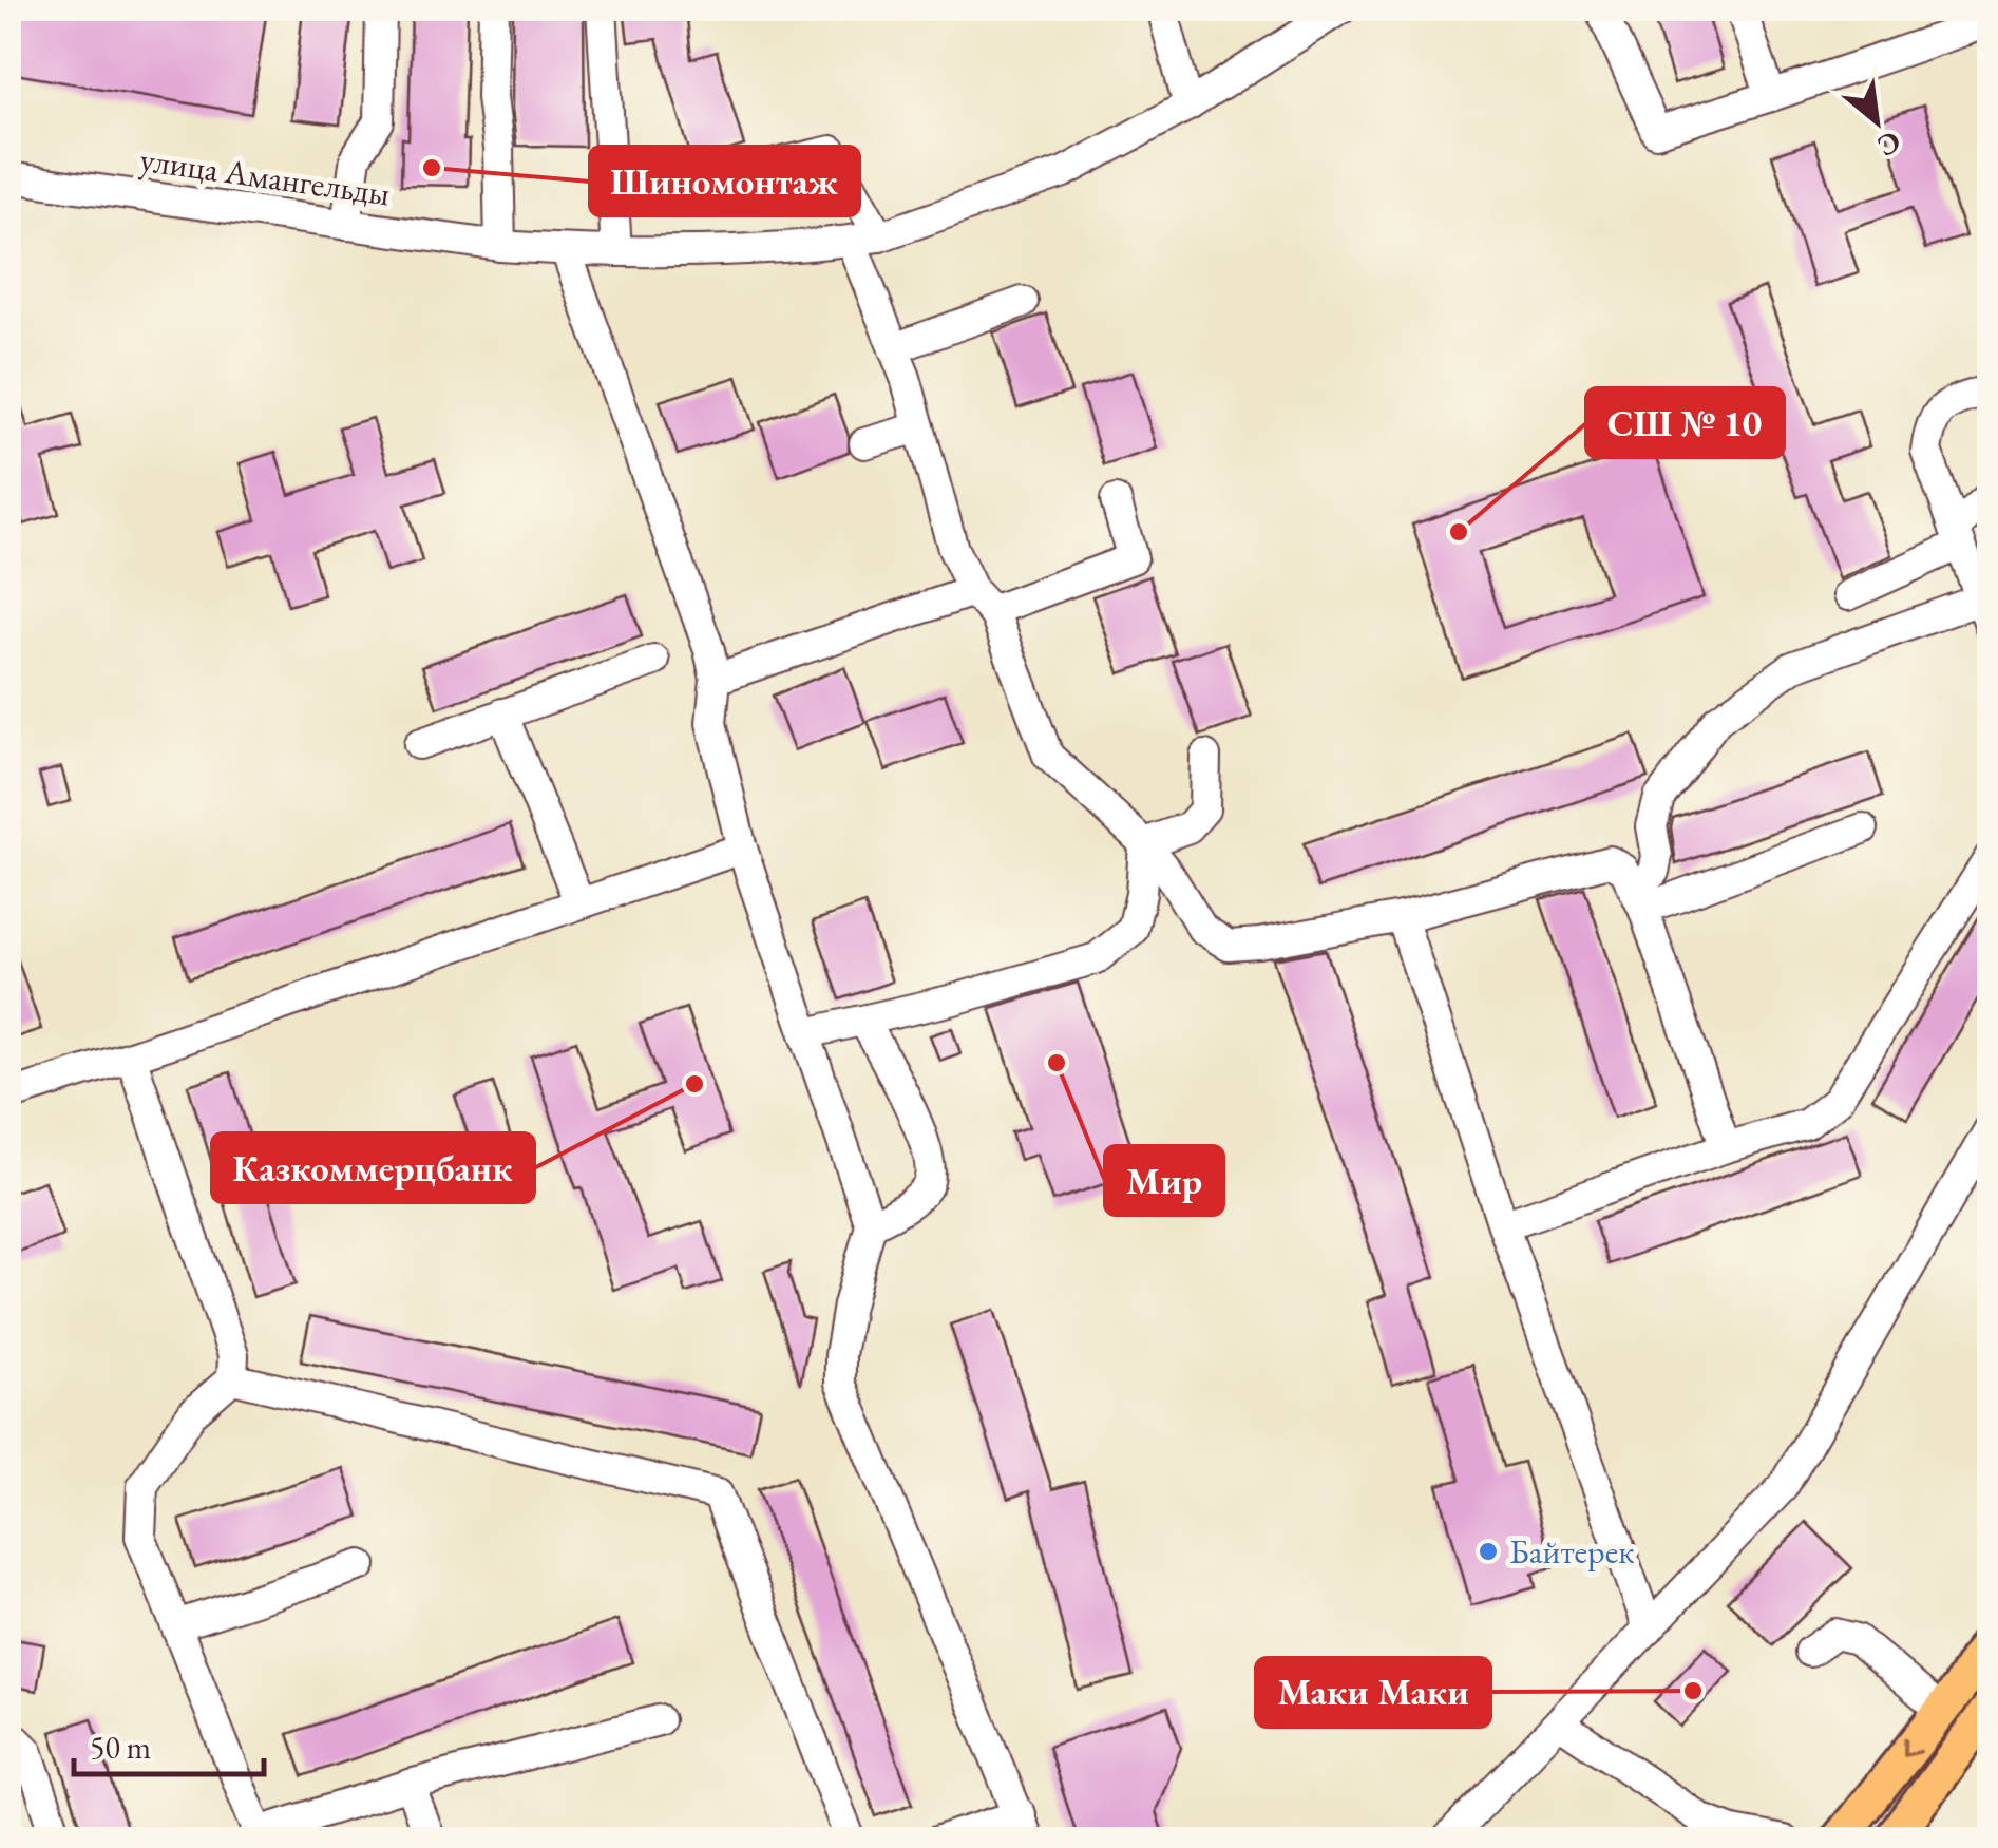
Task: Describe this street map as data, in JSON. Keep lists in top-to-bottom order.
{
  "streets": {
    "street": ["улица Амангельды"]
  },
  "places": [
    "Шиномонтаж",
    "СШ № 10",
    "Мир",
    "Казкоммерцбанк",
    "Байтерек",
    "Маки Маки"
  ],
  "scale_bar": "50 m",
  "north": "bottom right"
}
